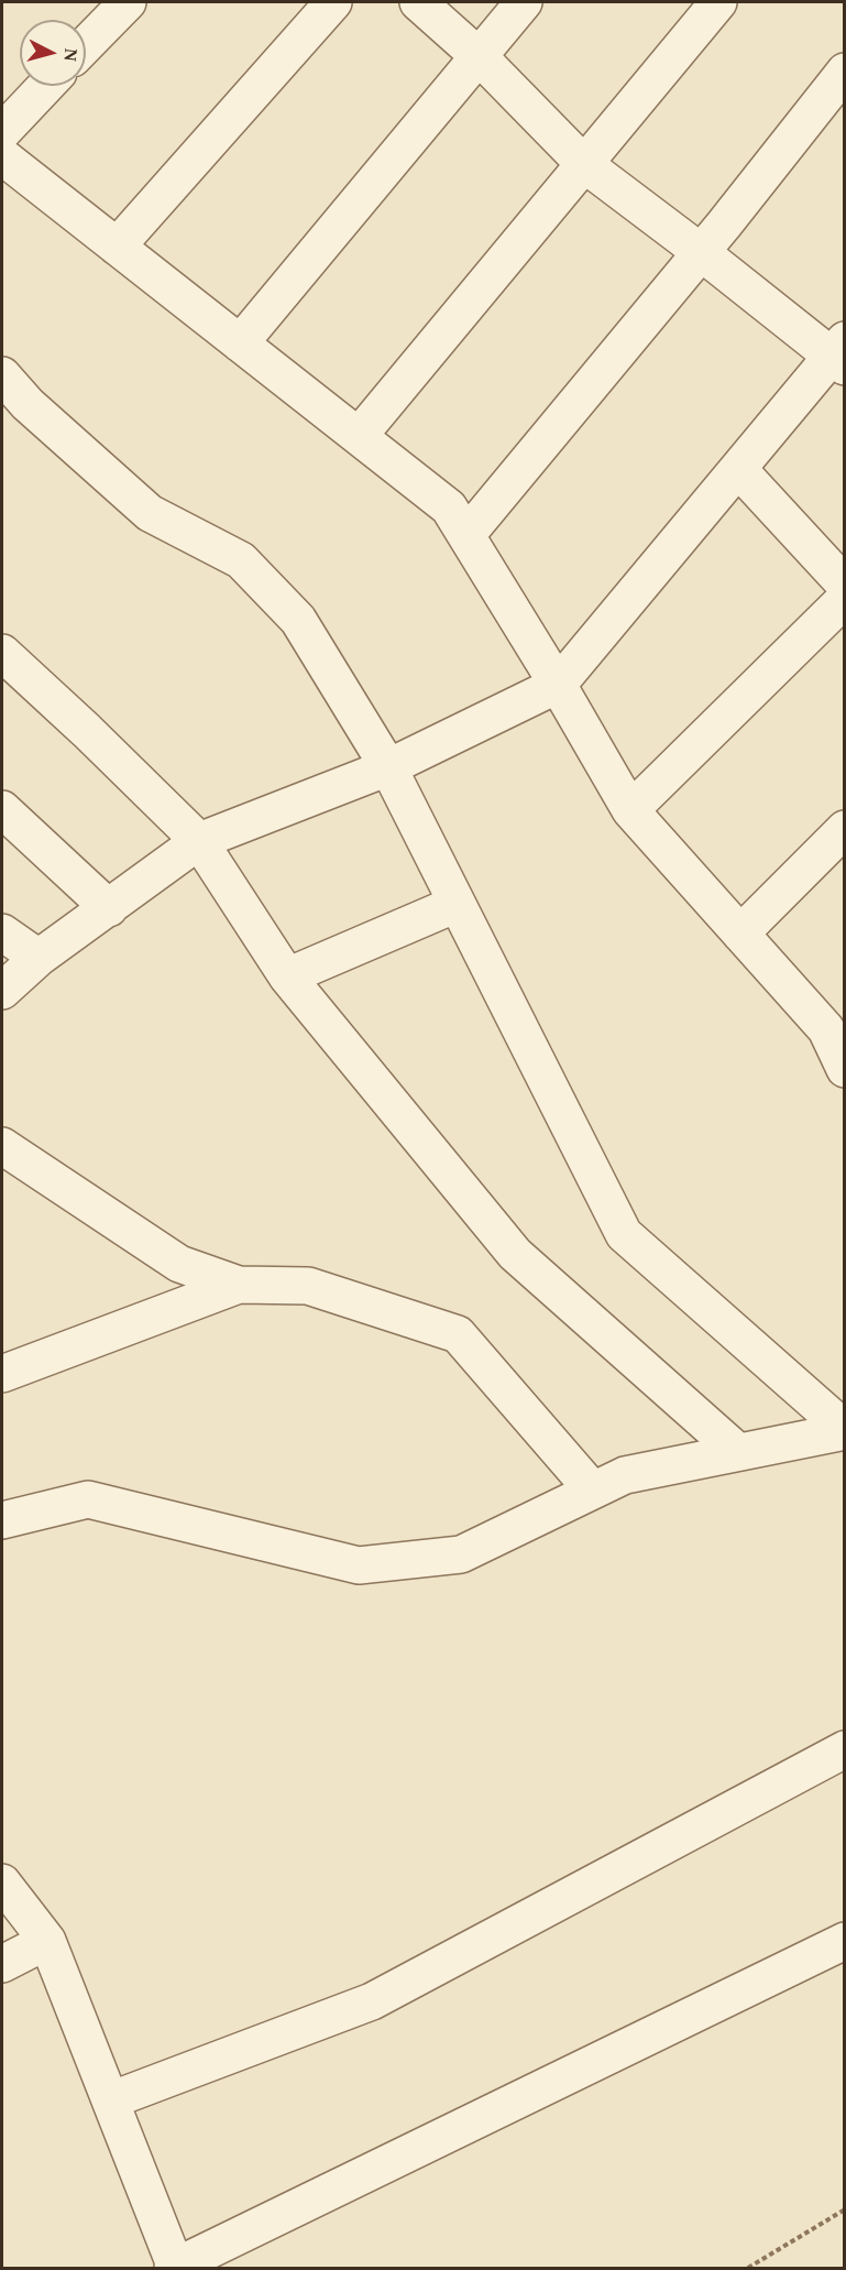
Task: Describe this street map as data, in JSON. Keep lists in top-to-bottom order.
{
  "north": "right"
}
